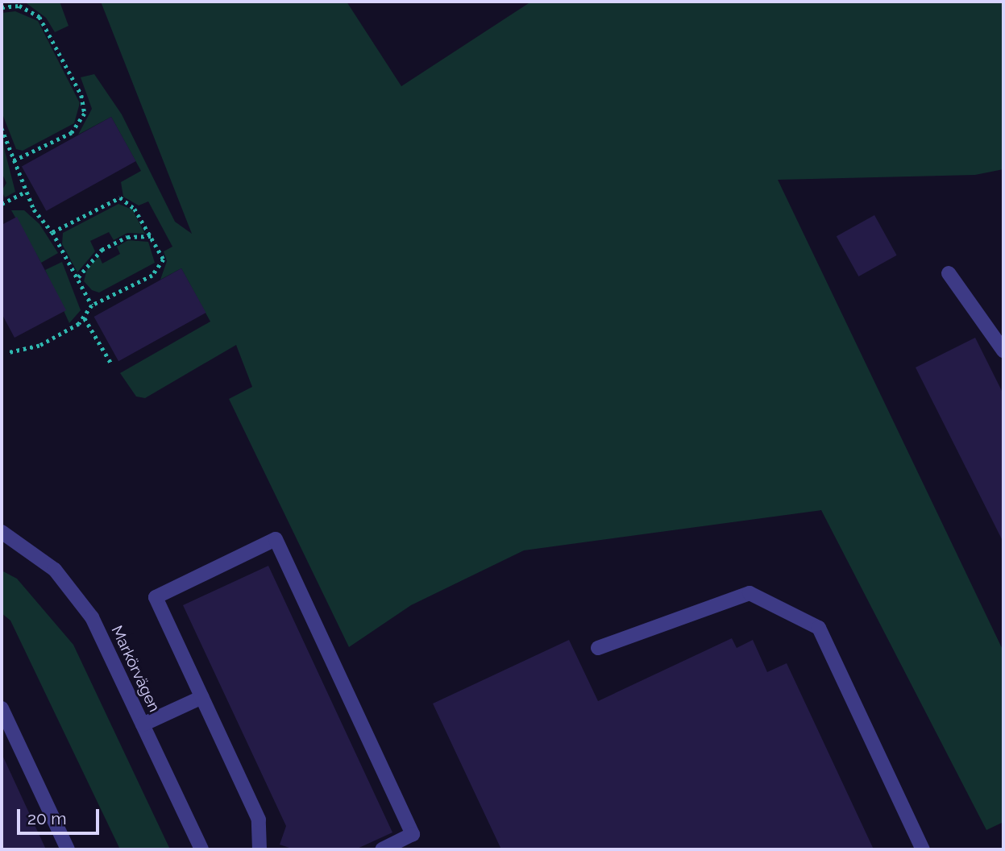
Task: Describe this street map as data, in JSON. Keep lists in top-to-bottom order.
{
  "streets": {
    "street": ["Markörvägen"]
  },
  "scale_bar": "20 m"
}
